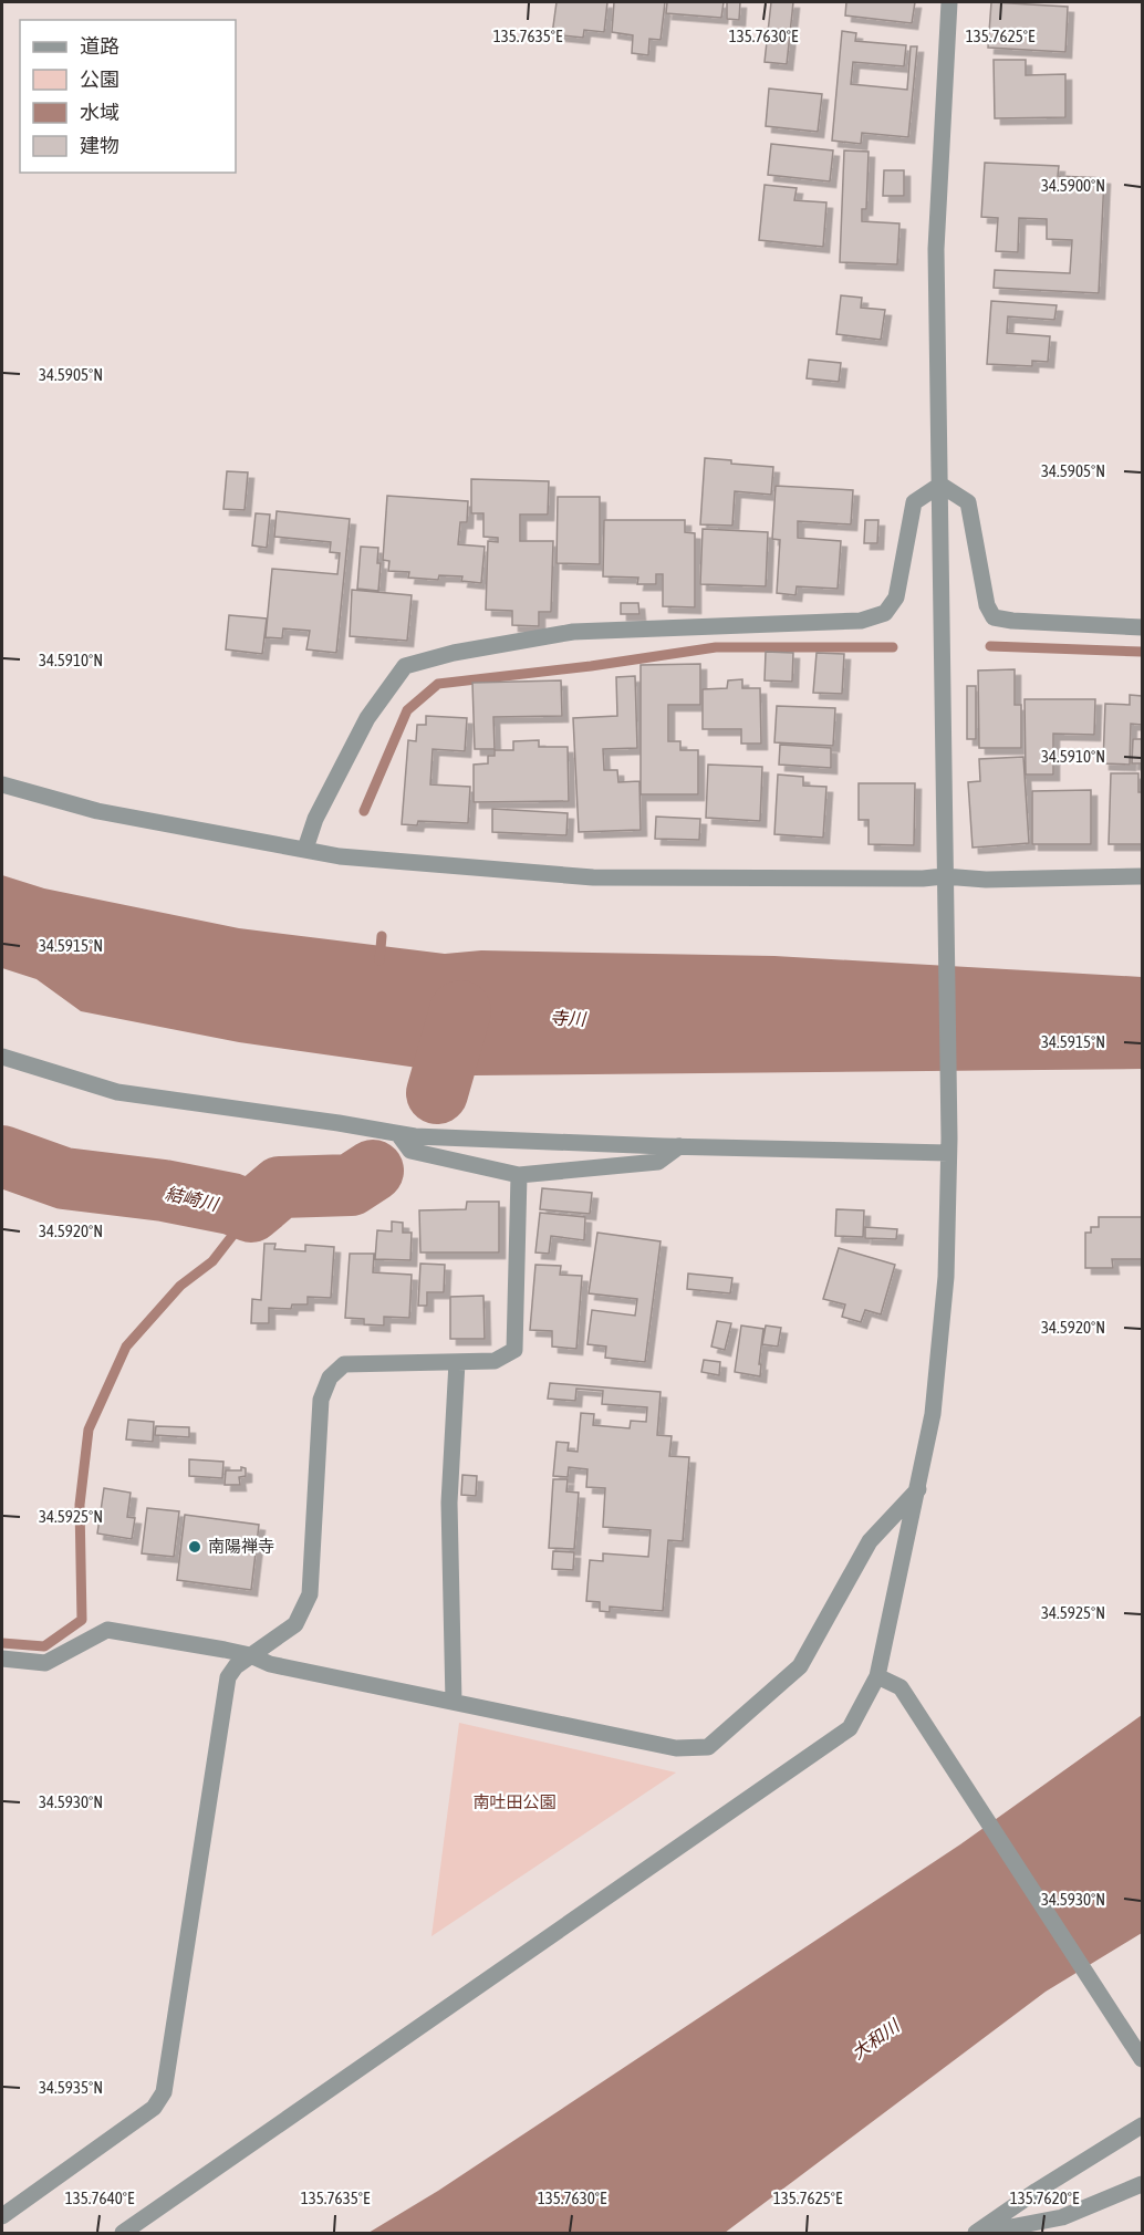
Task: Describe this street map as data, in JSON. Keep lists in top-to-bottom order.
{
  "water": ["寺川", "結崎川", "大和川"],
  "parks": ["南吐田公園"],
  "places": ["南陽禅寺"],
  "legend": [
    "道路",
    "公園",
    "水域",
    "建物"
  ],
  "coordinates": [
    "135.7635°E",
    "135.7630°E",
    "135.7625°E",
    "34.5900°N",
    "34.5905°N",
    "34.5910°N",
    "34.5915°N",
    "34.5920°N",
    "34.5925°N",
    "34.5930°N",
    "34.5935°N",
    "135.7640°E",
    "135.7620°E"
  ]
}
